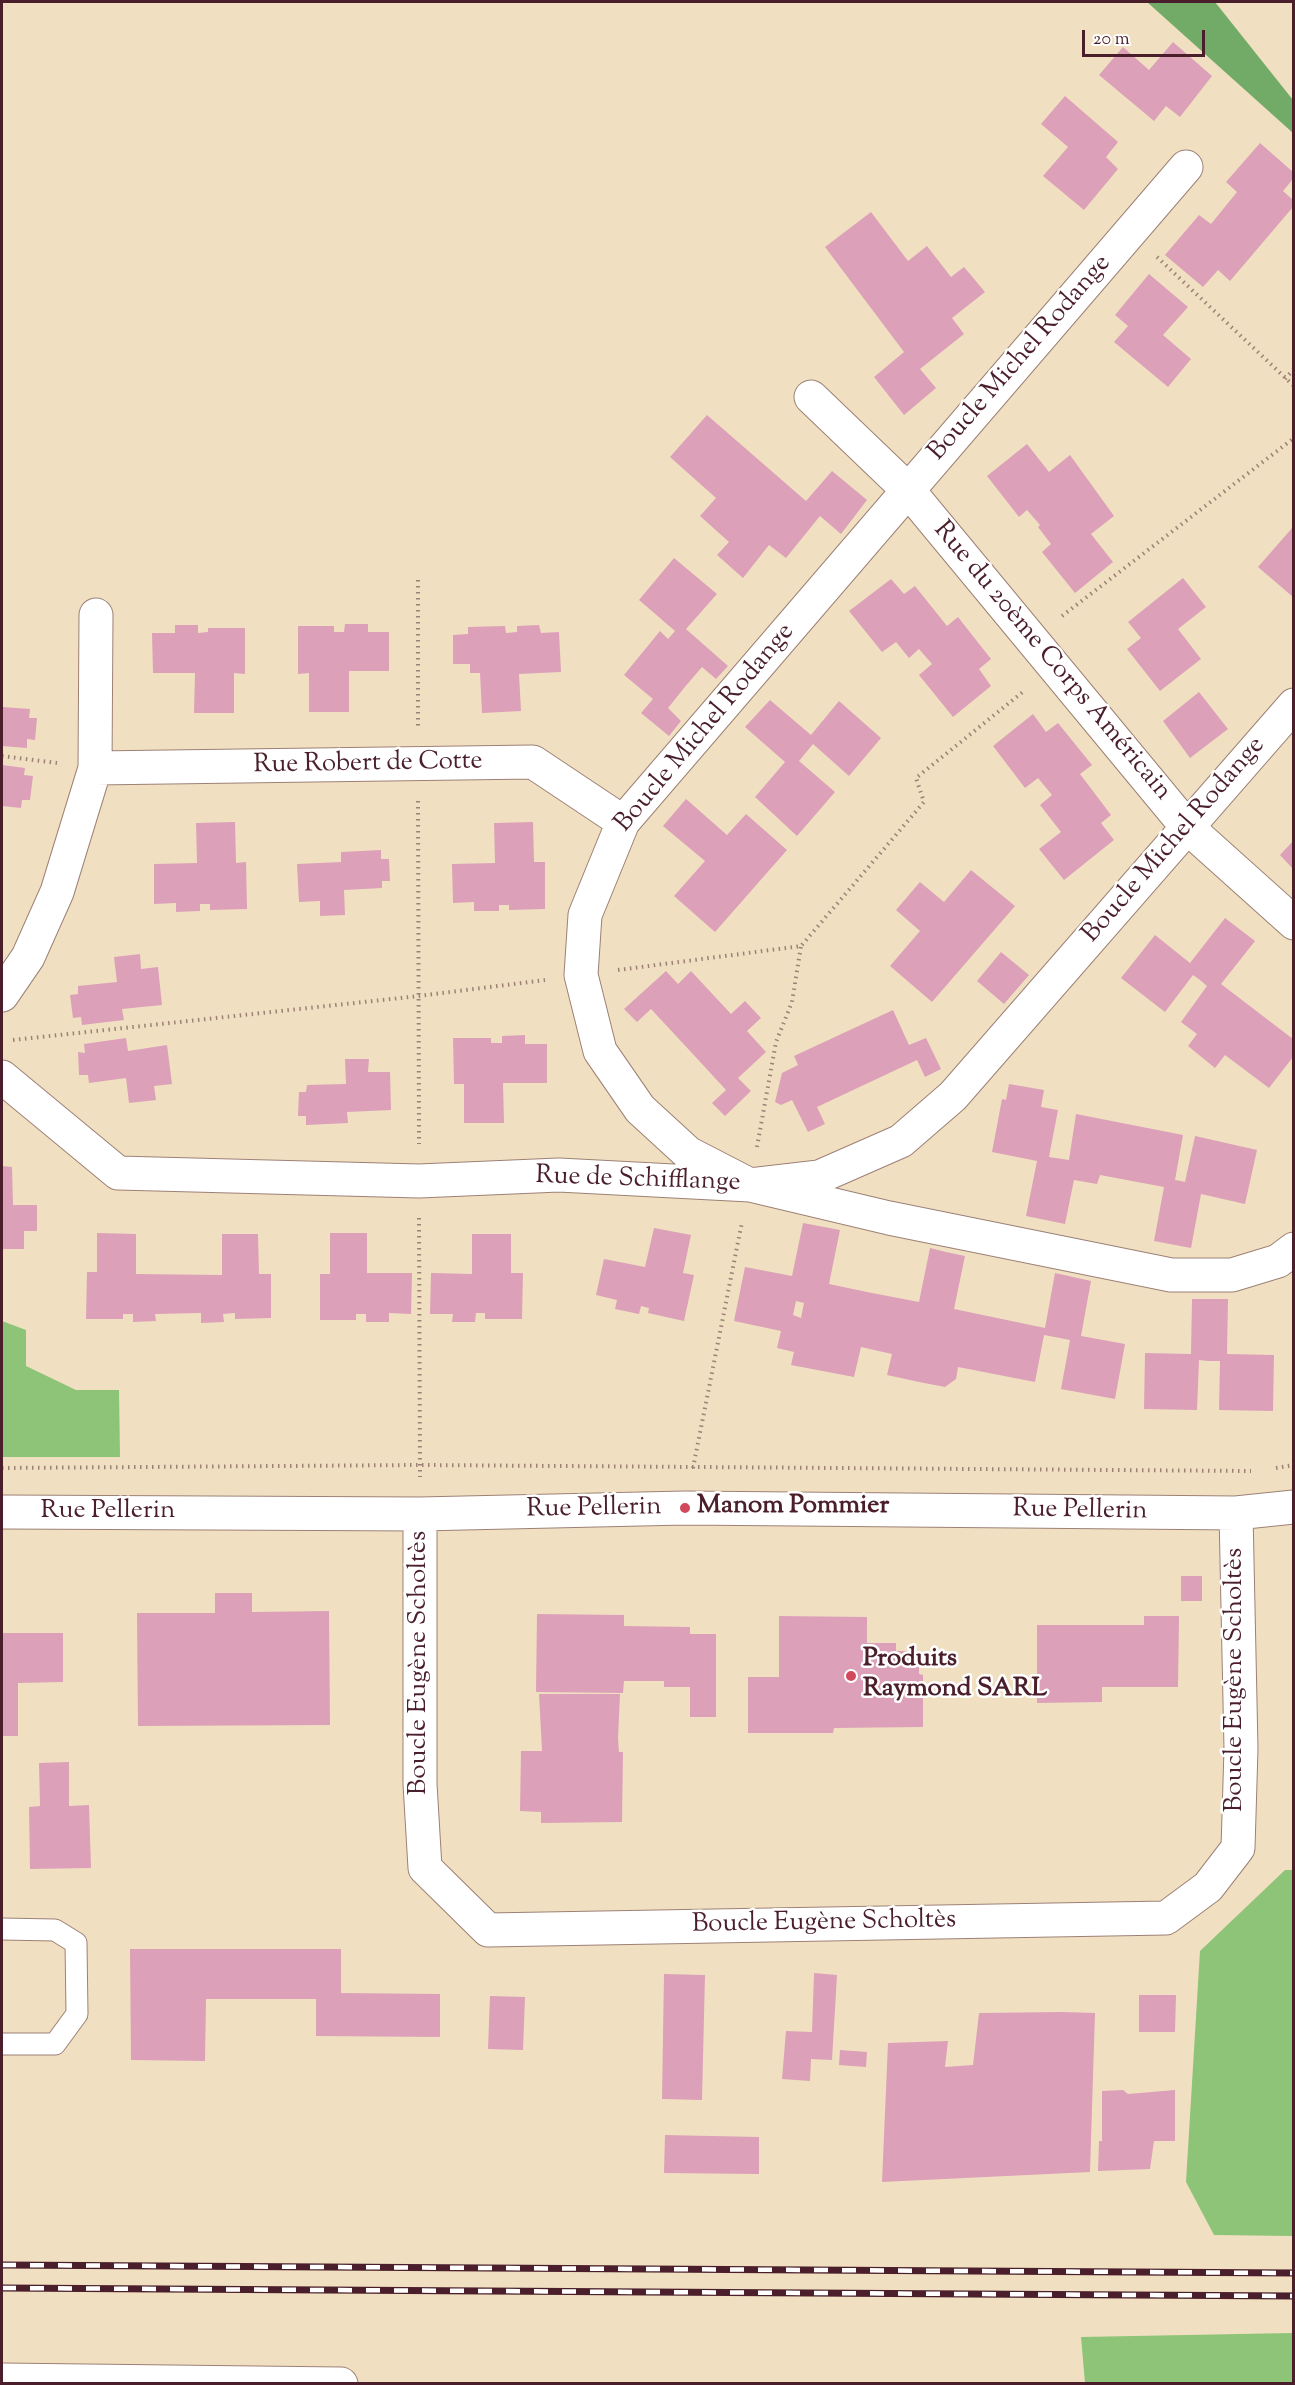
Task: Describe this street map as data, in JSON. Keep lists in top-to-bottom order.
{
  "streets": {
    "street": [
      "Boucle Michel Rodange",
      "Rue du 20ème Corps Américain",
      "Rue Robert de Cotte",
      "Rue de Schifflange",
      "Rue Pellerin",
      "Boucle Eugène Scholtès"
    ]
  },
  "crossings": [
    ["Boucle Michel Rodange", "Rue du 20ème Corps Américain"],
    ["Boucle Michel Rodange", "Rue Robert de Cotte"],
    ["Boucle Michel Rodange", "Rue de Schifflange"],
    ["Rue Pellerin", "Boucle Eugène Scholtès"]
  ],
  "places": ["Manom Pommier", "Produits Raymond SARL"],
  "scale_bar": "20 m"
}
